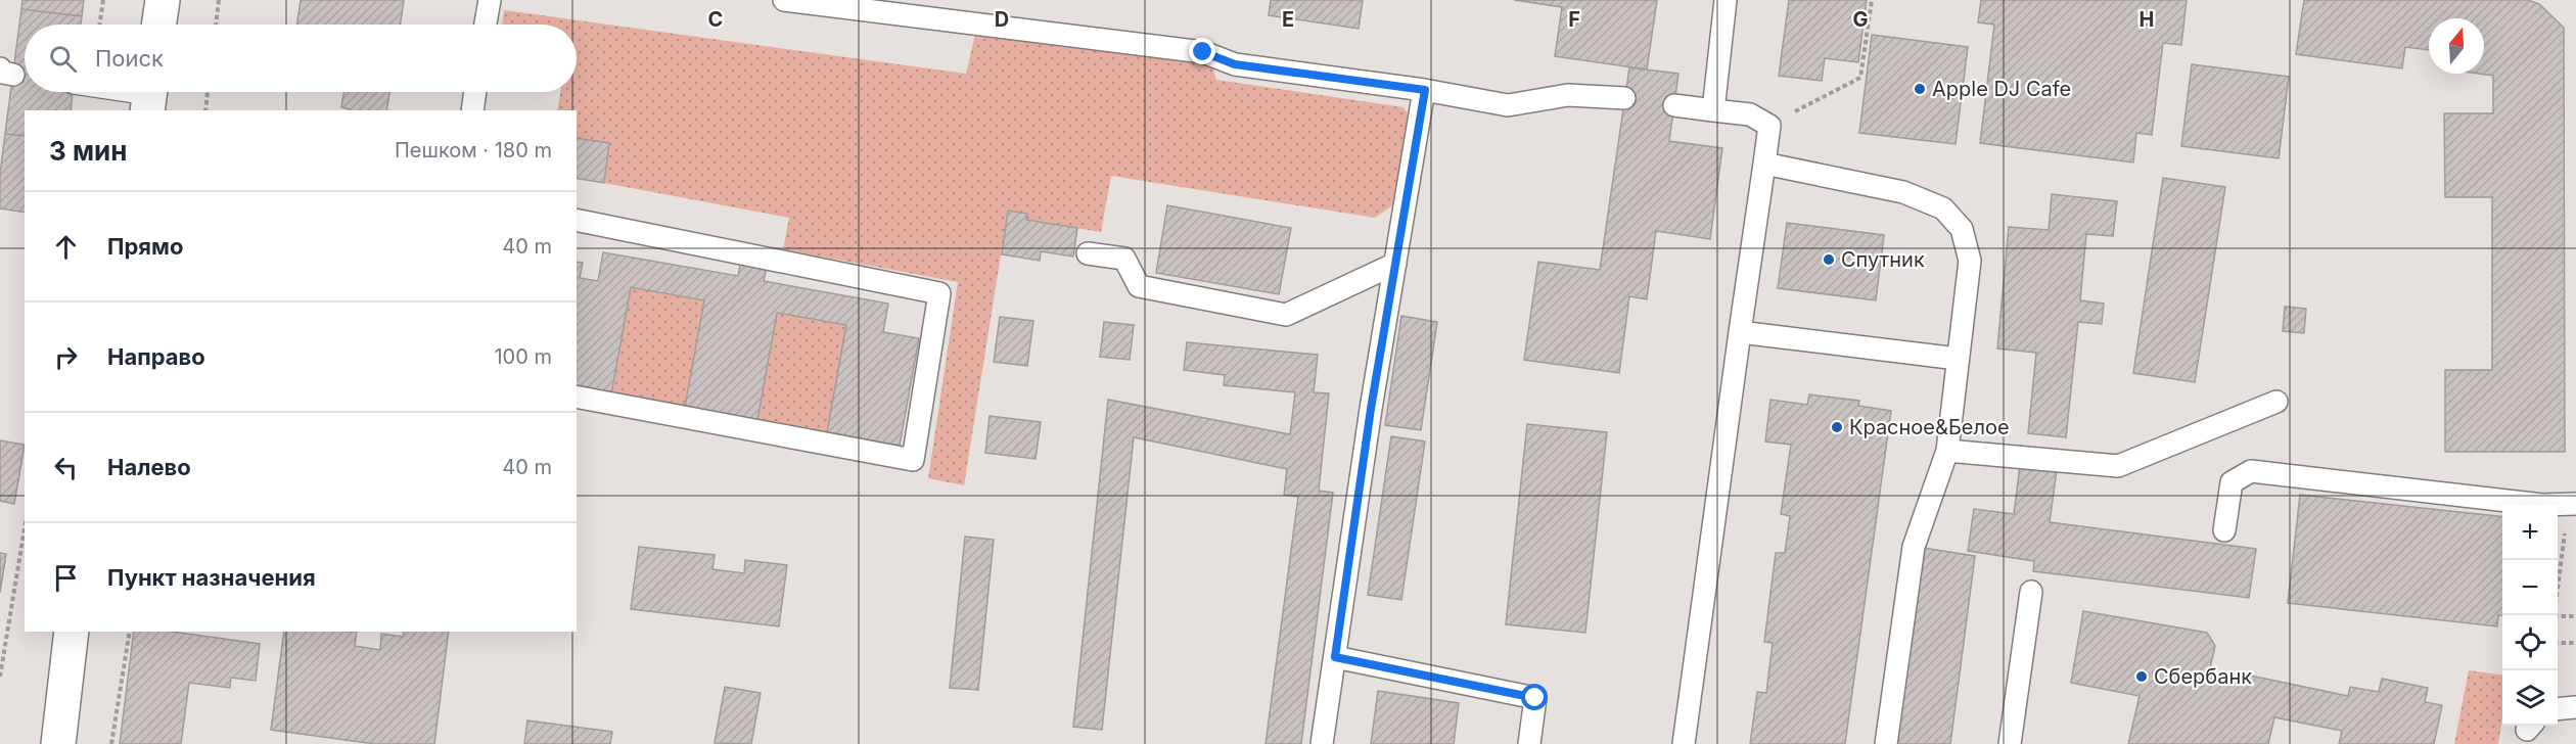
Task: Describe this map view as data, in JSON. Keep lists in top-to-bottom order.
{
  "places": [
    "Apple DJ Cafe",
    "Спутник",
    "Красное&Белое",
    "Сбербанк"
  ],
  "north": "top",
  "page": {
    "search": "Поиск",
    "heading": ["3 мин", "Пешком · 180 m"],
    "list": [
      ["Прямо", "40 m"],
      ["Направо", "100 m"],
      ["Налево", "40 m"],
      "Пункт назначения"
    ],
    "map_buttons": ["+", "−"]
  },
  "grid": {
    "columns": [
      "C",
      "D",
      "E",
      "F",
      "G",
      "H"
    ]
  }
}
